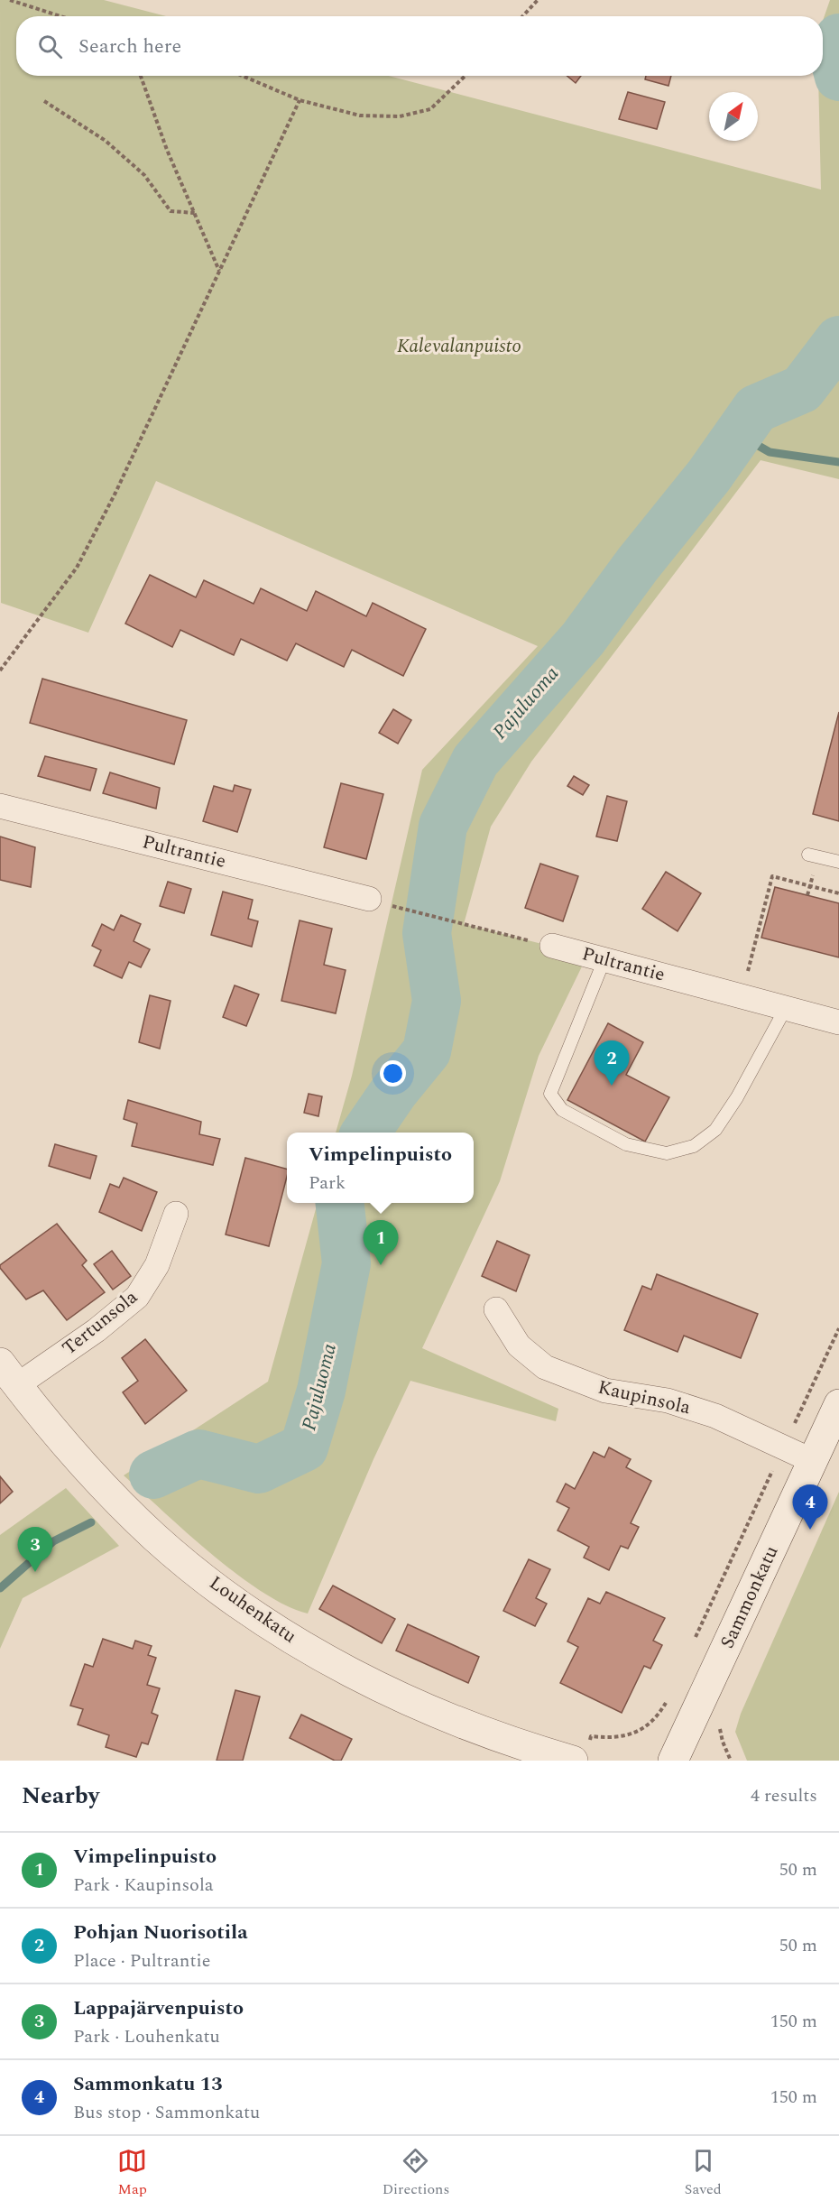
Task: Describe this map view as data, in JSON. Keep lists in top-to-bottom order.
{
  "streets": {
    "street": [
      "Pultrantie",
      "Tertunsola",
      "Kaupinsola",
      "Sammonkatu",
      "Louhenkatu"
    ]
  },
  "crossings": [
    ["Tertunsola", "Louhenkatu"],
    ["Kaupinsola", "Sammonkatu"]
  ],
  "water": ["Pajuluoma"],
  "parks": ["Kalevalanpuisto"],
  "north": "top right",
  "page": {
    "search": "Search here",
    "pins": [
      "2",
      "1",
      "4",
      "3"
    ],
    "popup": ["Vimpelinpuisto", "Park"],
    "heading": ["Nearby", "4 results"],
    "list": [
      {
        "mark": "1",
        "name": "Vimpelinpuisto",
        "note": "Park · Kaupinsola",
        "value": "50 m"
      },
      {
        "mark": "2",
        "name": "Pohjan Nuorisotila",
        "note": "Place · Pultrantie",
        "value": "50 m"
      },
      {
        "mark": "3",
        "name": "Lappajärvenpuisto",
        "note": "Park · Louhenkatu",
        "value": "150 m"
      },
      {
        "mark": "4",
        "name": "Sammonkatu 13",
        "note": "Bus stop · Sammonkatu",
        "value": "150 m"
      }
    ],
    "nav": ["Map", "Directions", "Saved"]
  }
}
